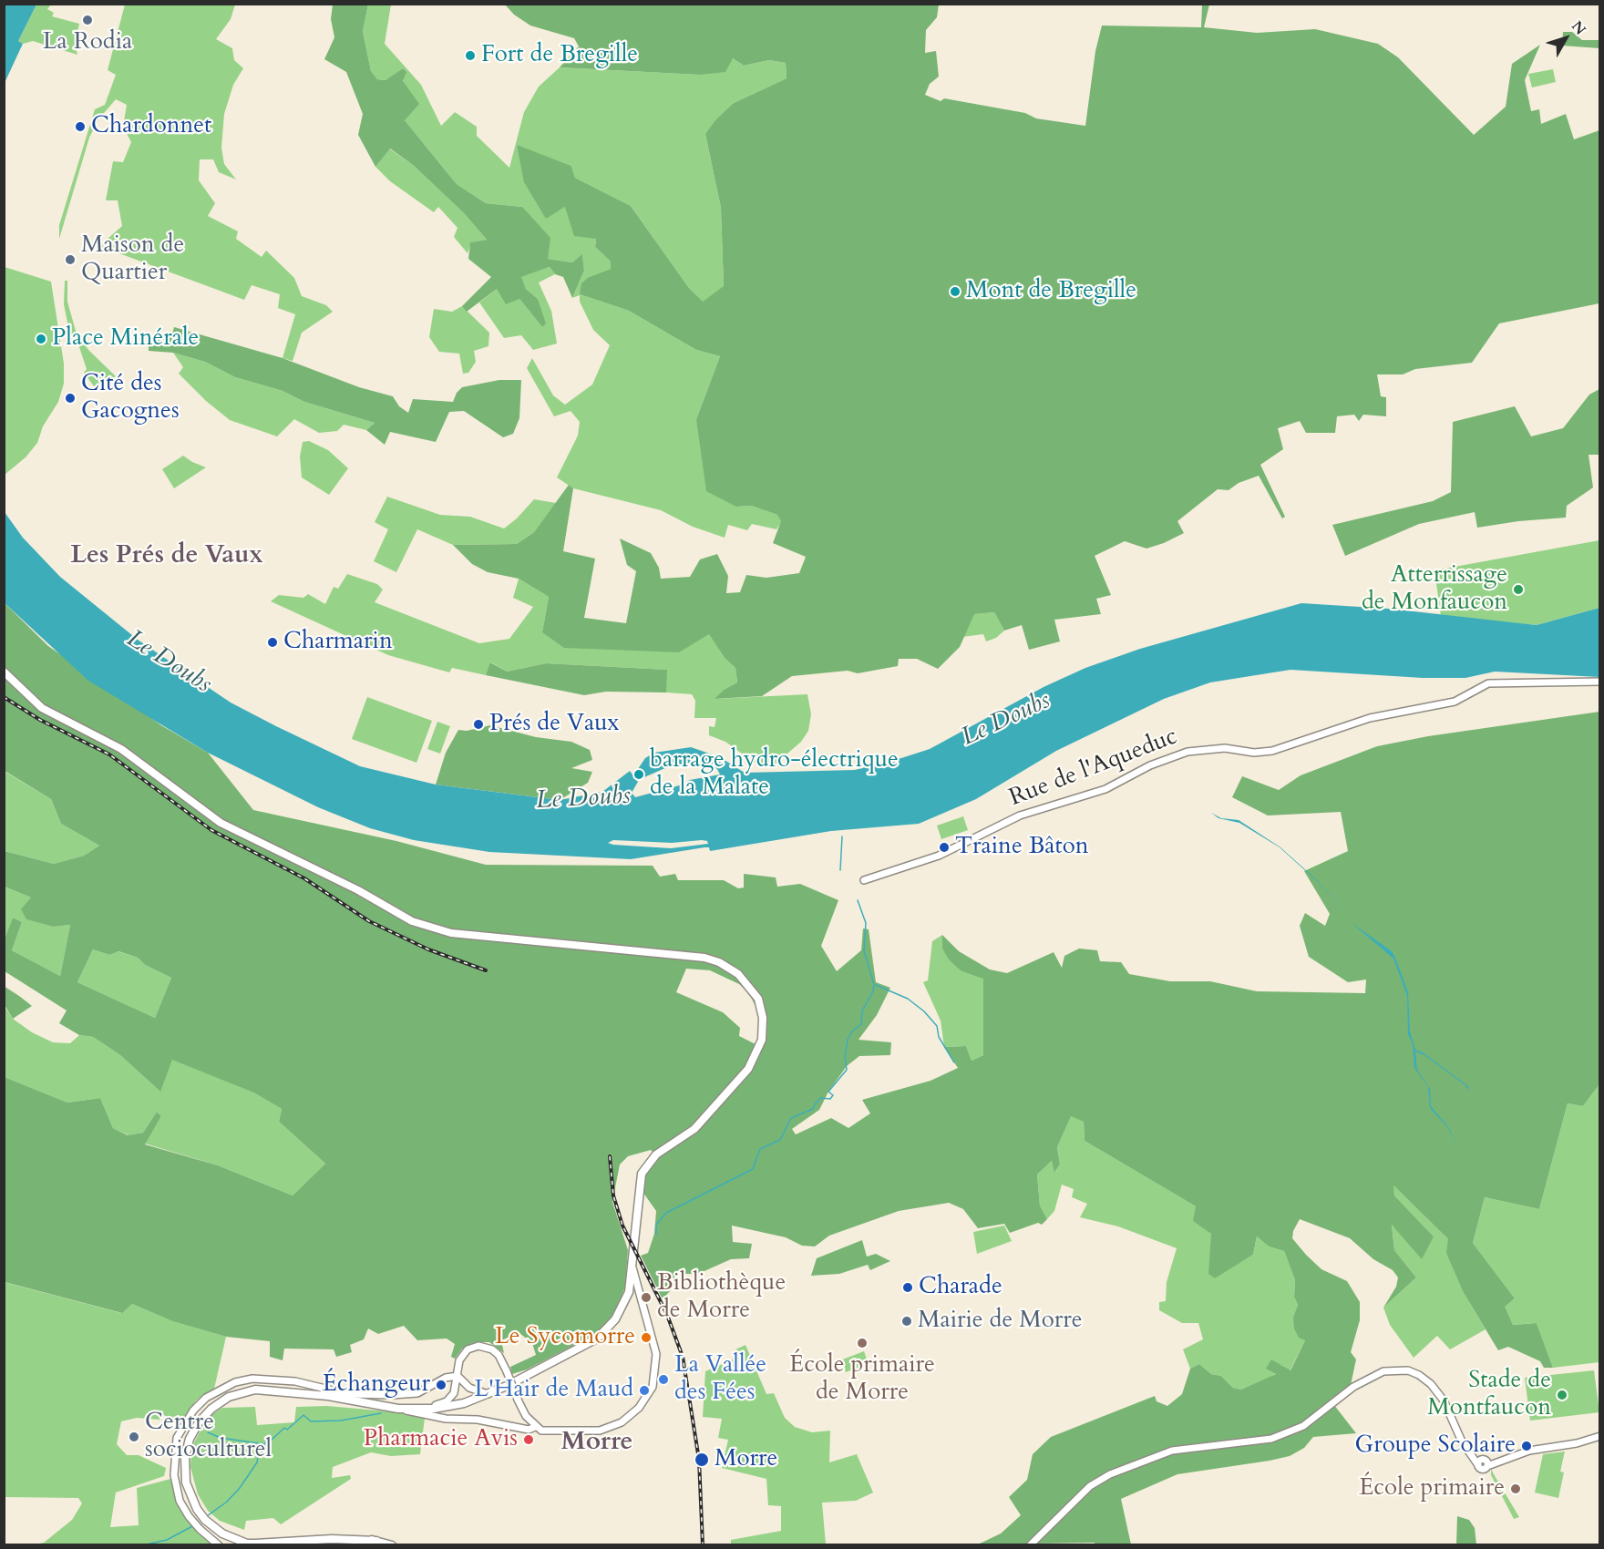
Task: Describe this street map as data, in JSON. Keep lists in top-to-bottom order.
{
  "streets": {
    "street": ["Rue de l'Aqueduc"]
  },
  "districts": ["Les Prés de Vaux", "Morre"],
  "water": ["Le Doubs"],
  "places": [
    "La Rodia",
    "Fort de Bregille",
    "Chardonnet",
    "Maison de Quartier",
    "Mont de Bregille",
    "Place Minérale",
    "Cité des Gacognes",
    "Atterrissage de Monfaucon",
    "Charmarin",
    "Prés de Vaux",
    "barrage hydro-électrique de la Malate",
    "Traine Bâton",
    "Charade",
    "Bibliothèque de Morre",
    "Mairie de Morre",
    "Le Sycomorre",
    "École primaire de Morre",
    "La Vallée des Fées",
    "Échangeur",
    "L'Hair de Maud",
    "Stade de Montfaucon",
    "Centre socioculturel",
    "Pharmacie Avis",
    "Groupe Scolaire",
    "Morre",
    "École primaire"
  ],
  "north": "top right"
}
